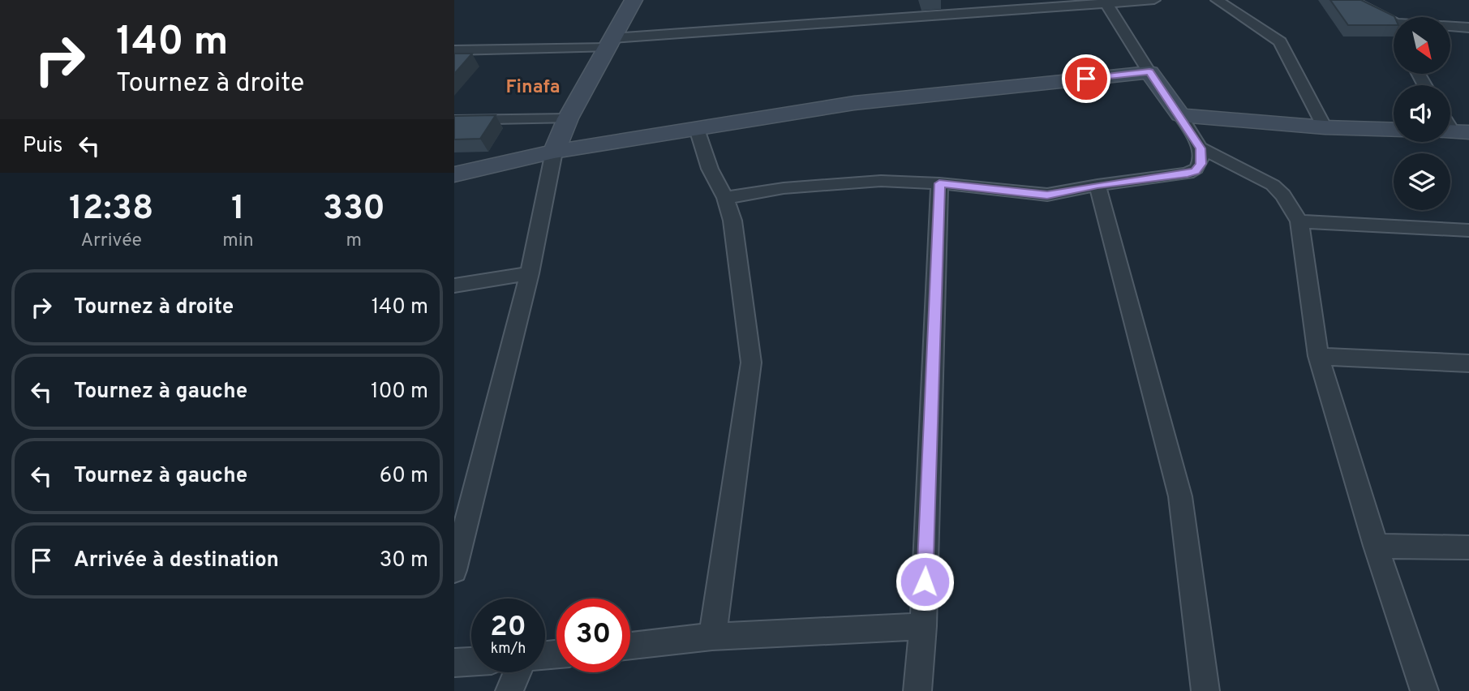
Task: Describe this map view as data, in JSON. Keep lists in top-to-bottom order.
{
  "districts": ["Finafa"],
  "north": "bottom right",
  "page": {
    "turn": ["140 m", "Tournez à droite"],
    "then": "Puis",
    "eta": [
      "12:38",
      "Arrivée",
      "1",
      "min",
      "330",
      "m"
    ],
    "list": [
      {
        "name": "Tournez à droite",
        "value": "140 m"
      },
      {
        "name": "Tournez à gauche",
        "value": "100 m"
      },
      {
        "name": "Tournez à gauche",
        "value": "60 m"
      },
      {
        "name": "Arrivée à destination",
        "value": "30 m"
      }
    ],
    "speed": "20 km/h",
    "limit": "30"
  }
}
